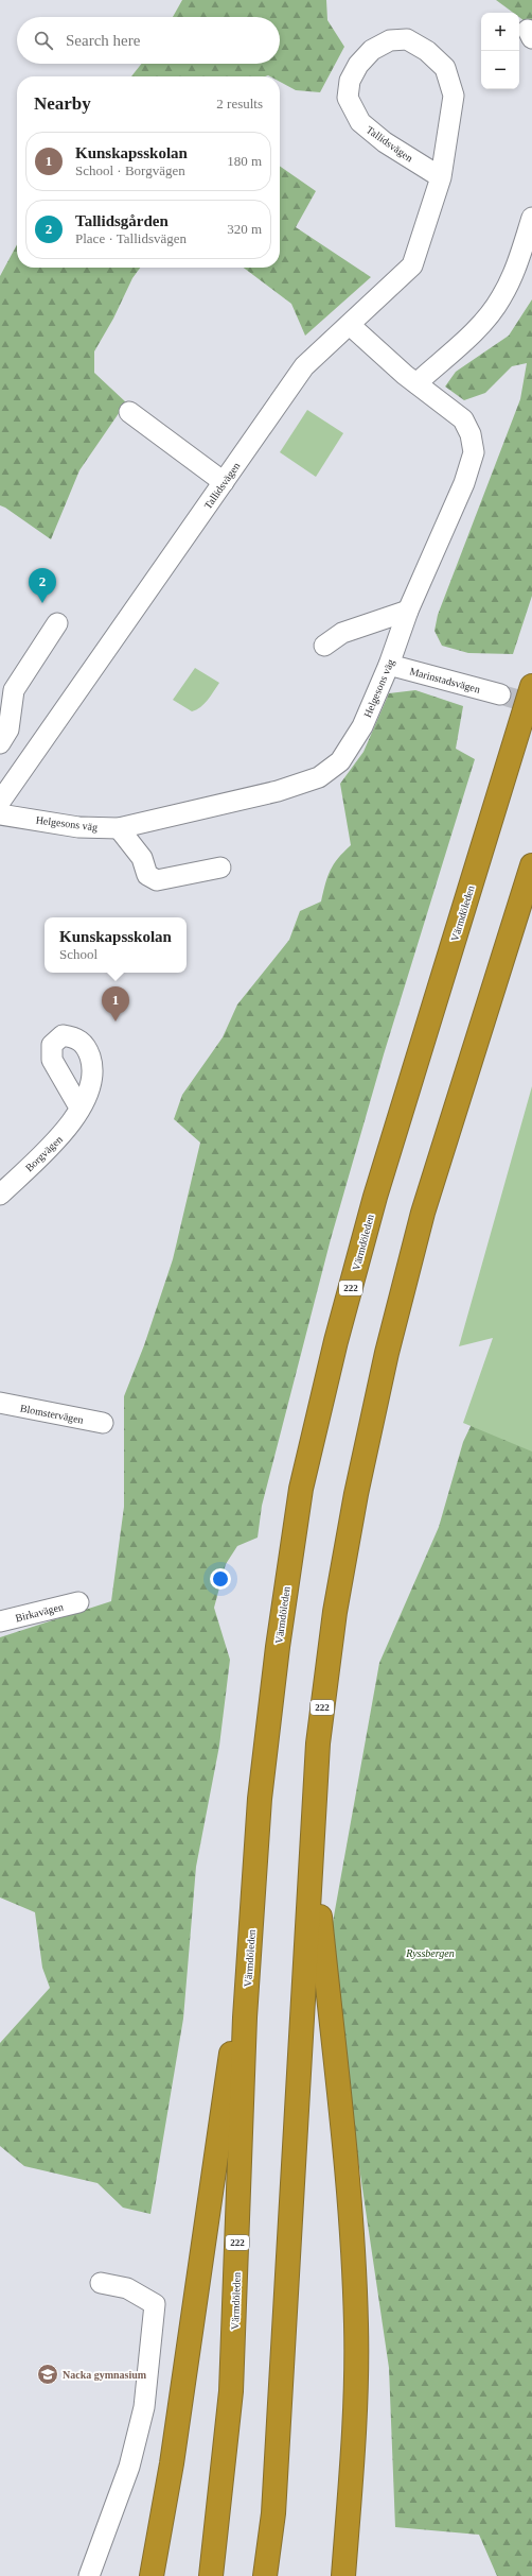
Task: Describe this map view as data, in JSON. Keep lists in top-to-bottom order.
{
  "streets": {
    "highway": ["Värmdöleden", "222"],
    "street": [
      "Tallidsvägen",
      "Marinstadsvägen",
      "Helgesons väg",
      "Borgvägen",
      "Blomstervägen",
      "Birkavägen"
    ]
  },
  "crossings": [
    ["Tallidsvägen", "Helgesons väg"],
    ["Marinstadsvägen", "Helgesons väg"]
  ],
  "parks": ["Ryssbergen"],
  "places": {
    "school or university": ["Nacka gymnasium"]
  },
  "page": {
    "map_buttons": ["+", "−"],
    "search": "Search here",
    "heading": ["Nearby", "2 results"],
    "list": [
      {
        "mark": "1",
        "name": "Kunskapsskolan",
        "note": "School · Borgvägen",
        "value": "180 m"
      },
      {
        "mark": "2",
        "name": "Tallidsgården",
        "note": "Place · Tallidsvägen",
        "value": "320 m"
      }
    ],
    "pins": ["2", "1"],
    "popup": ["Kunskapsskolan", "School"]
  }
}
